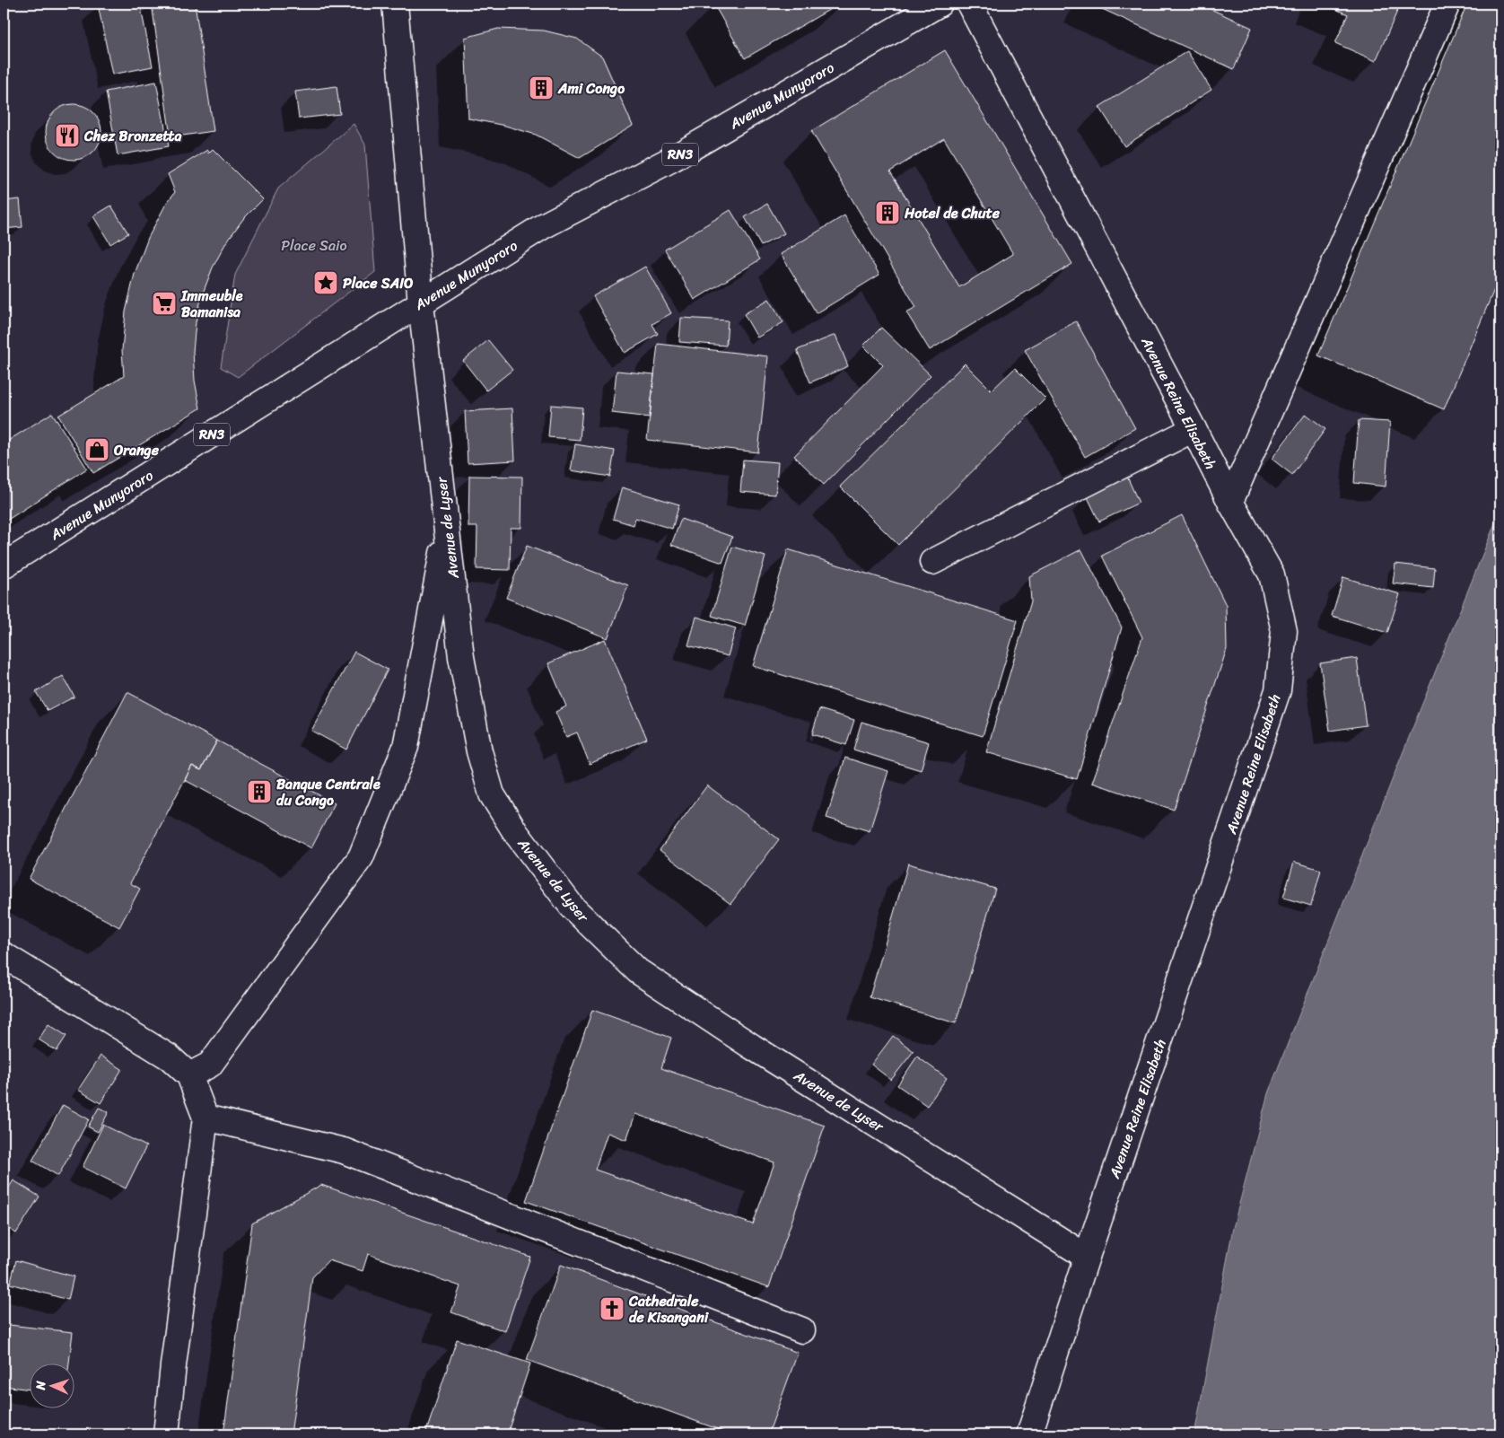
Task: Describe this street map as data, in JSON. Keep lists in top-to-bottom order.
{
  "streets": {
    "main road": [
      "Avenue Munyororo",
      "RN3",
      "Avenue Reine Elisabeth",
      "Avenue de Lyser"
    ]
  },
  "crossings": [
    ["Avenue Munyororo", "Avenue de Lyser"],
    ["Avenue Reine Elisabeth", "Avenue de Lyser"]
  ],
  "parks": ["Place Saio"],
  "places": {
    "building": ["Ami Congo", "Hotel de Chute", "Banque Centrale du Congo"],
    "restaurant": ["Chez Bronzetta"],
    "place": ["Place SAIO"],
    "supermarket": ["Immeuble Bamanisa"],
    "shop": ["Orange"],
    "church": ["Cathedrale de Kisangani"]
  },
  "north": "left"
}
